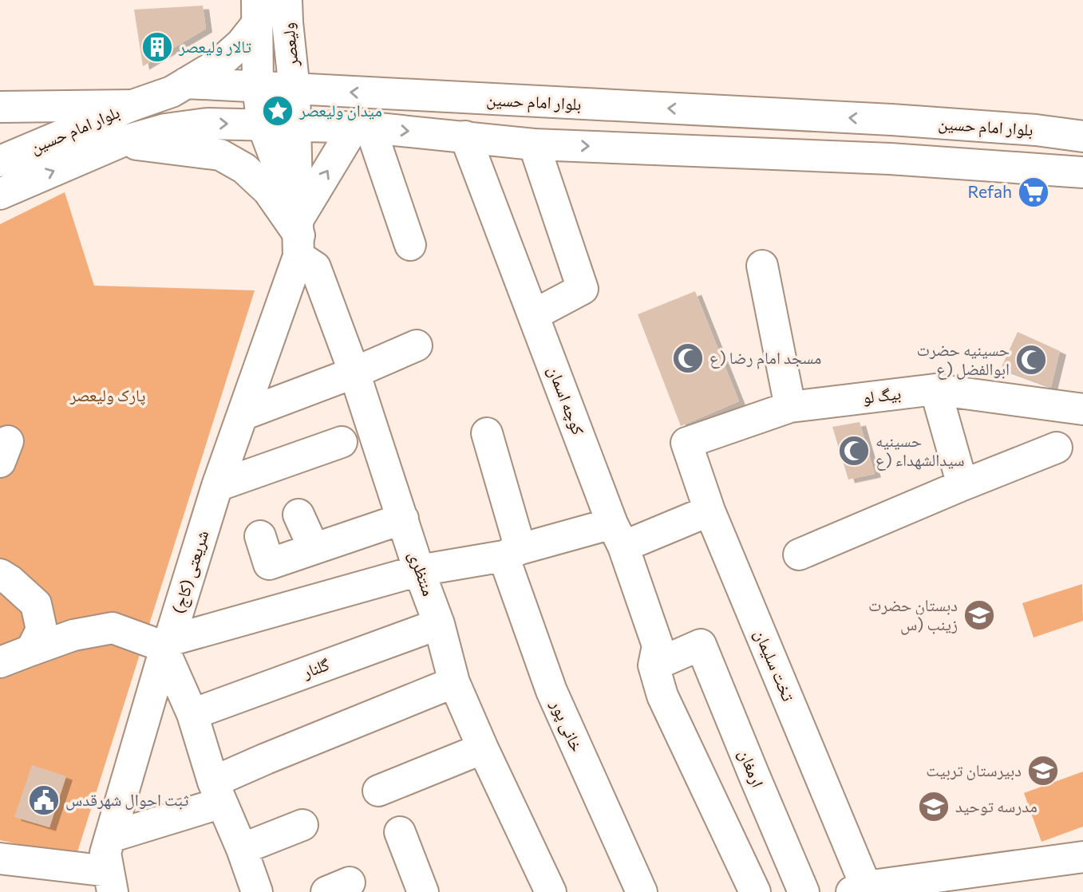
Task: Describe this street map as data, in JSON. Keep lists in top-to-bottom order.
{
  "streets": {
    "street": [
      "ولیعصر",
      "بلوار امام حسین",
      "بیگ لو",
      "کوچه اسمان",
      "شریعتی (کاج)",
      "منتظری",
      "تخت سلیمان",
      "گلنار",
      "خانی پور",
      "ارمغان"
    ]
  },
  "crossings": [
    ["ولیعصر", "بلوار امام حسین"],
    ["ولیعصر", "شریعتی (کاج)"],
    ["ولیعصر", "منتظری"],
    ["بلوار امام حسین", "کوچه اسمان"],
    ["بیگ لو", "تخت سلیمان"],
    ["کوچه اسمان", "ارمغان"],
    ["شریعتی (کاج)", "منتظری"],
    ["منتظری", "گلنار"]
  ],
  "parks": ["پارک ولیعصر"],
  "places": {
    "building": ["تالار ولیعصر"],
    "place": ["میدان ولیعصر"],
    "supermarket": ["Refah"],
    "mosque": ["مسجد امام رضا (ع", "حسینیه حضرت ابوالفضل (ع", "حسینیه سیدالشهداء (ع"],
    "school or university": ["دبستان حضرت زینب (س", "دبیرستان تربیت", "مدرسه توحید"],
    "public building": ["ثبت احوال شهرقدس"]
  }
}
